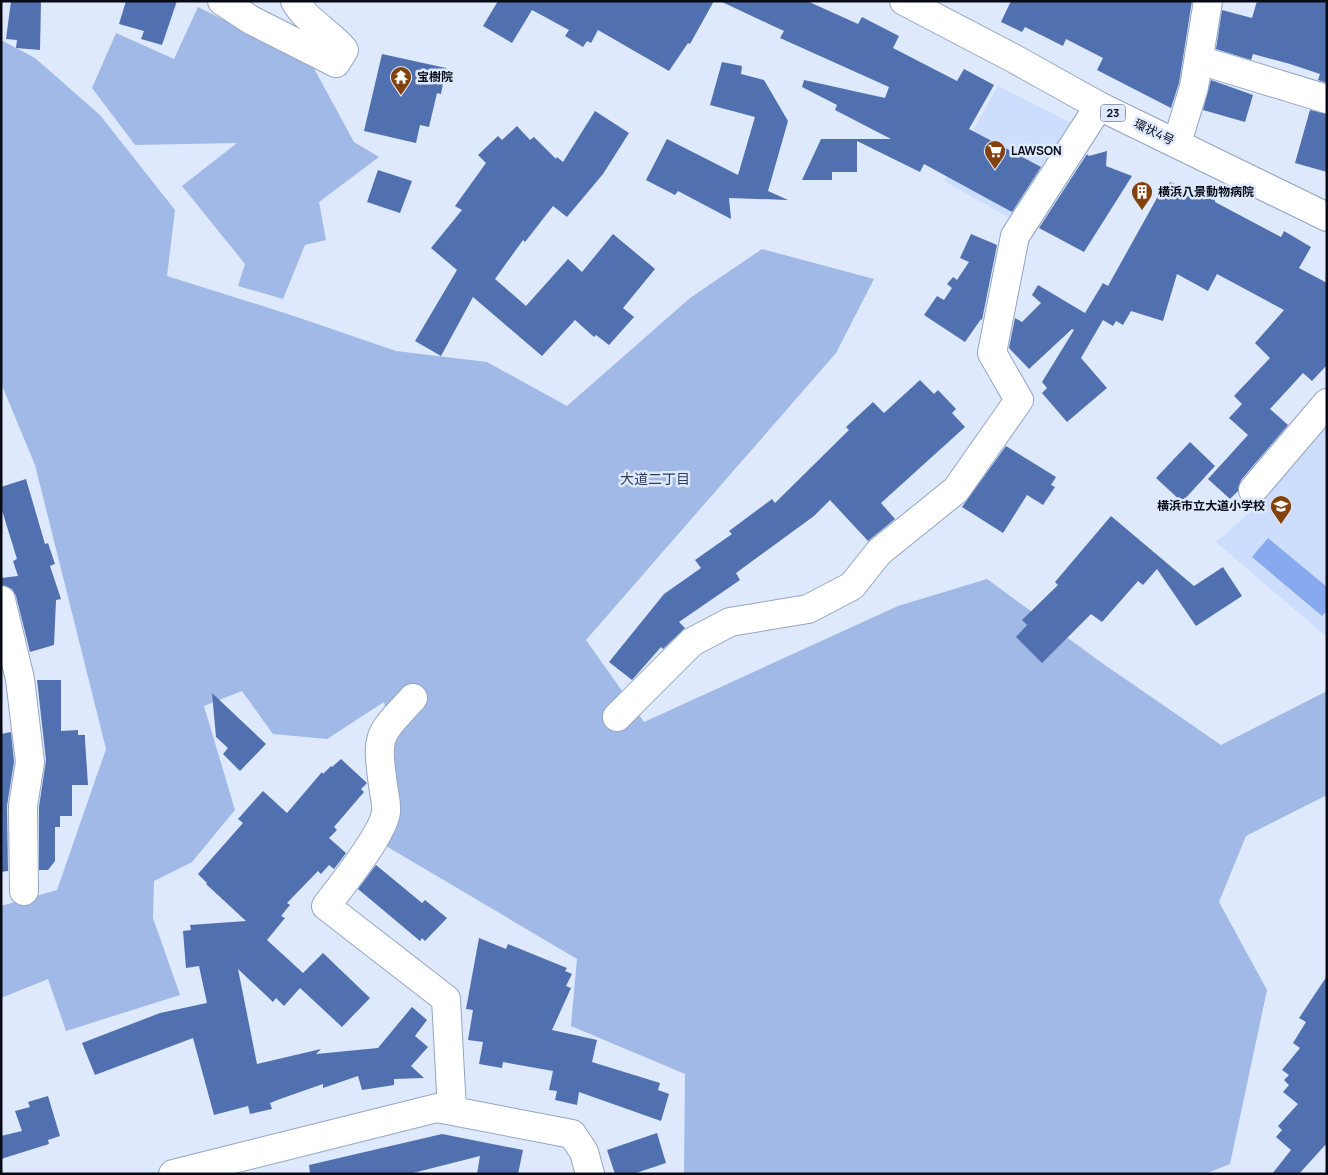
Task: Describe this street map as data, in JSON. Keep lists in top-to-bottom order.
{
  "streets": {
    "street": ["23", "環状4号"]
  },
  "districts": ["大道二丁目"],
  "places": {
    "temple": ["宝樹院"],
    "supermarket": ["LAWSON"],
    "building": ["横浜八景動物病院"],
    "school or university": ["横浜市立大道小学校"]
  }
}
